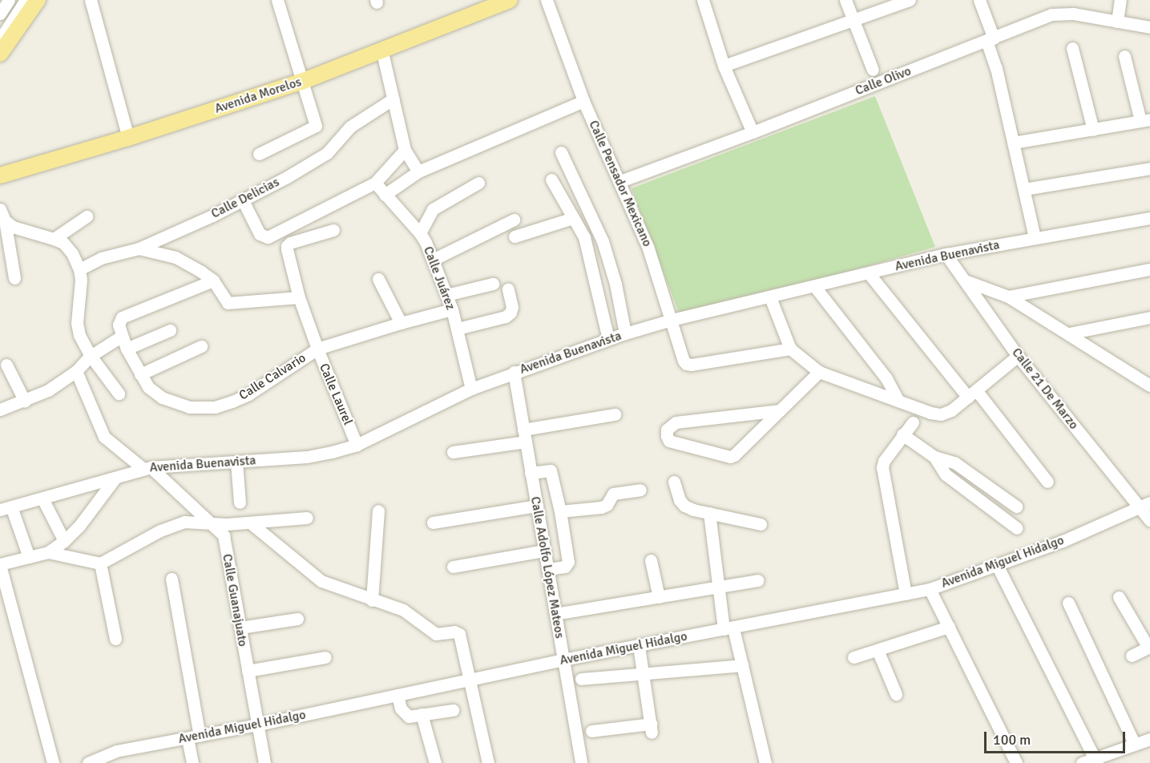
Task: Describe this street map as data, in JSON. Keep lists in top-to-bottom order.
{
  "streets": {
    "main road": ["Avenida Morelos"],
    "street": [
      "Calle Olivo",
      "Calle Pensador Mexicano",
      "Calle Delicias",
      "Avenida Buenavista",
      "Calle Juárez",
      "Calle Calvario",
      "Calle 21 De Marzo",
      "Calle Laurel",
      "Avenida Miguel Hidalgo",
      "Calle Adolfo López Mateos",
      "Calle Guanajuato"
    ]
  },
  "crossings": [
    ["Calle Olivo", "Calle Pensador Mexicano"],
    ["Calle Pensador Mexicano", "Avenida Buenavista"],
    ["Avenida Buenavista", "Calle Juárez"],
    ["Avenida Buenavista", "Calle 21 De Marzo"],
    ["Avenida Buenavista", "Calle Laurel"],
    ["Avenida Buenavista", "Calle Adolfo López Mateos"],
    ["Avenida Buenavista", "Calle Guanajuato"],
    ["Calle Juárez", "Calle Calvario"],
    ["Calle Calvario", "Calle Laurel"],
    ["Calle 21 De Marzo", "Avenida Miguel Hidalgo"],
    ["Avenida Miguel Hidalgo", "Calle Adolfo López Mateos"],
    ["Avenida Miguel Hidalgo", "Calle Guanajuato"]
  ],
  "scale_bar": "100 m"
}
